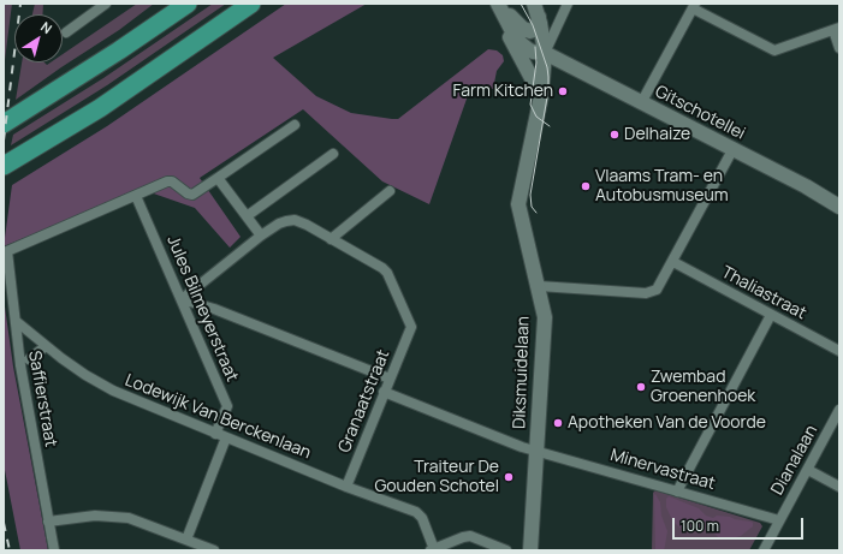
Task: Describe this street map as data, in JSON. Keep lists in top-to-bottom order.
{
  "streets": {
    "street": [
      "Gitschotellei",
      "Thaliastraat",
      "Jules Bilmeyerstraat",
      "Diksmuidelaan",
      "Saffierstraat",
      "Granaatstraat",
      "Lodewijk Van Berckenlaan",
      "Dianalaan",
      "Minervastraat"
    ]
  },
  "crossings": [
    ["Gitschotellei", "Diksmuidelaan"],
    ["Jules Bilmeyerstraat", "Saffierstraat"],
    ["Jules Bilmeyerstraat", "Lodewijk Van Berckenlaan"],
    ["Diksmuidelaan", "Minervastraat"],
    ["Saffierstraat", "Lodewijk Van Berckenlaan"],
    ["Granaatstraat", "Lodewijk Van Berckenlaan"],
    ["Granaatstraat", "Minervastraat"],
    ["Dianalaan", "Minervastraat"]
  ],
  "places": [
    "Farm Kitchen",
    "Delhaize",
    "Vlaams Tram- en Autobusmuseum",
    "Zwembad Groenenhoek",
    "Apotheken Van de Voorde",
    "Traiteur De Gouden Schotel"
  ],
  "scale_bar": "100 m",
  "north": "top right"
}
